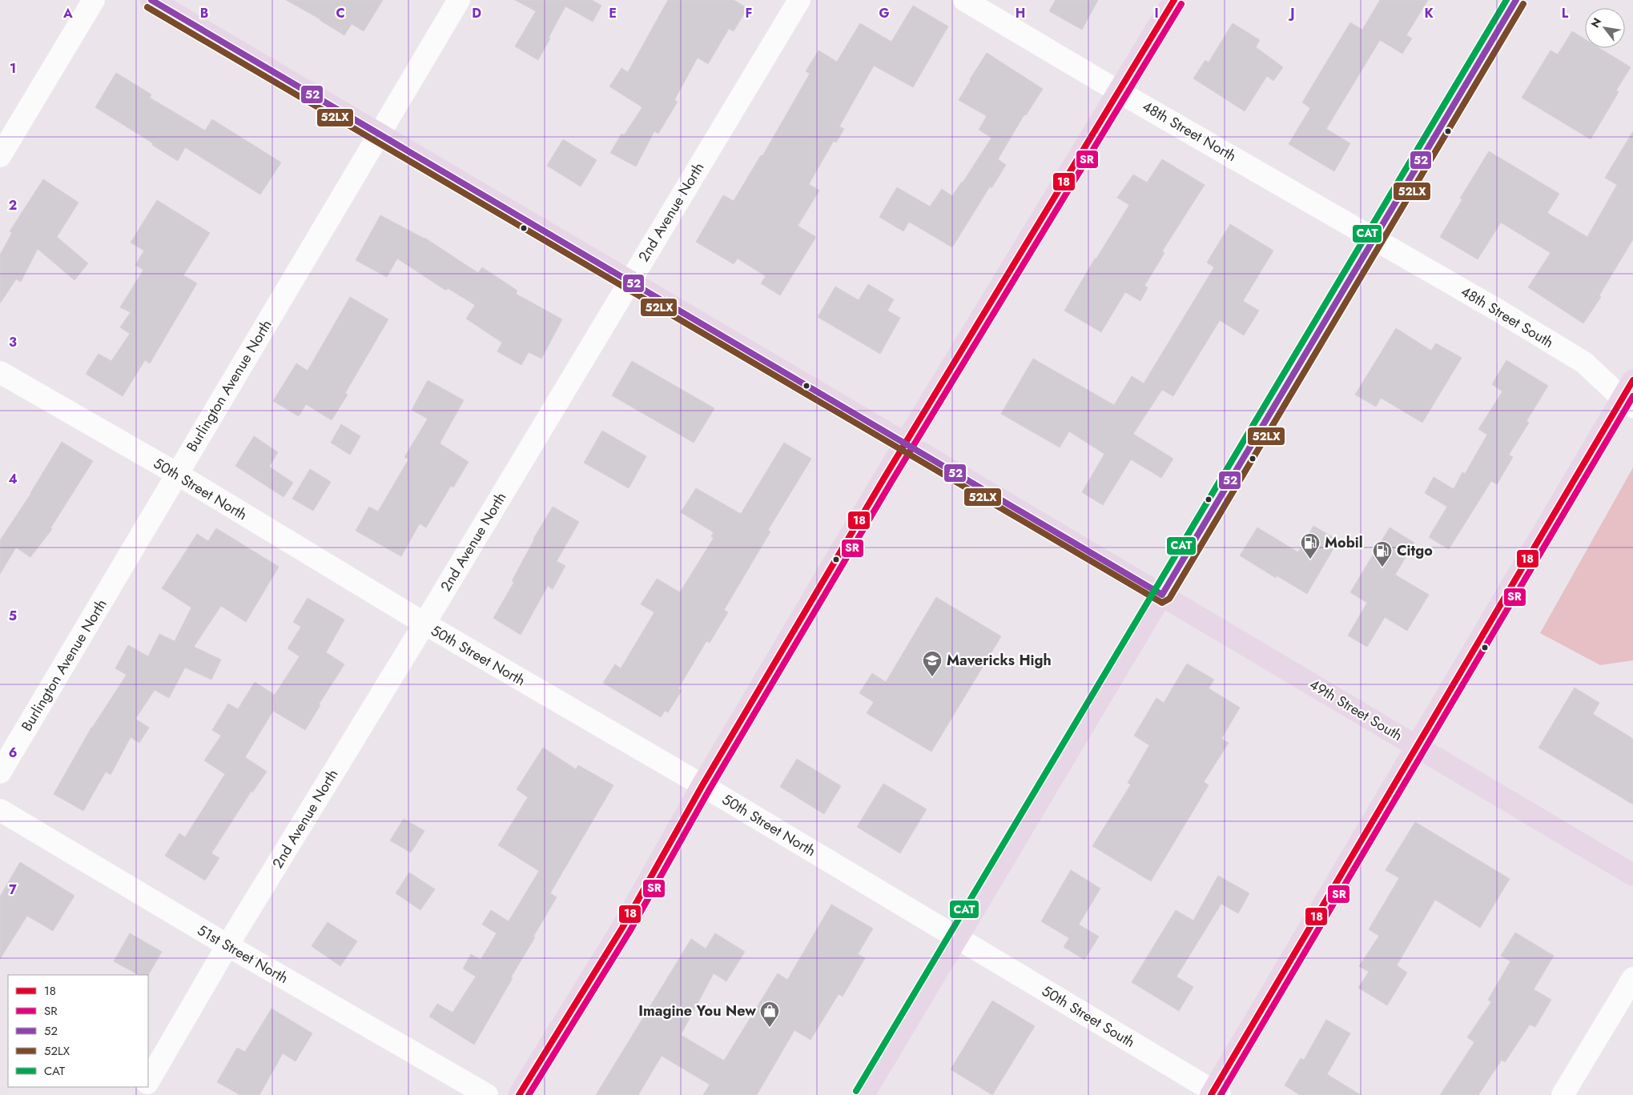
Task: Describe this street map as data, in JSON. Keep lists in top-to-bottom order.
{
  "streets": {
    "main road": ["49th Street South"],
    "street": [
      "48th Street North",
      "2nd Avenue North",
      "48th Street South",
      "Burlington Avenue North",
      "50th Street North",
      "51st Street North",
      "50th Street South"
    ]
  },
  "crossings": [
    ["48th Street North", "48th Street South"],
    ["2nd Avenue North", "50th Street North"],
    ["2nd Avenue North", "49th Street South"],
    ["2nd Avenue North", "51st Street North"],
    ["Burlington Avenue North", "50th Street North"],
    ["Burlington Avenue North", "49th Street South"],
    ["50th Street North", "50th Street South"]
  ],
  "places": {
    "fuel station": ["Mobil", "Citgo"],
    "school or university": ["Mavericks High"],
    "shop": ["Imagine You New"]
  },
  "lines": [
    "transit line 18",
    "transit line 52",
    "transit line CAT",
    "transit line SR",
    "transit line 52LX"
  ],
  "legend": [
    "18",
    "SR",
    "52",
    "52LX",
    "CAT"
  ],
  "north": "top left",
  "grid": {
    "columns": [
      "A",
      "B",
      "C",
      "D",
      "E",
      "F",
      "G",
      "H",
      "I",
      "J",
      "K",
      "L"
    ],
    "rows": [
      "1",
      "2",
      "3",
      "4",
      "5",
      "6",
      "7"
    ]
  }
}
